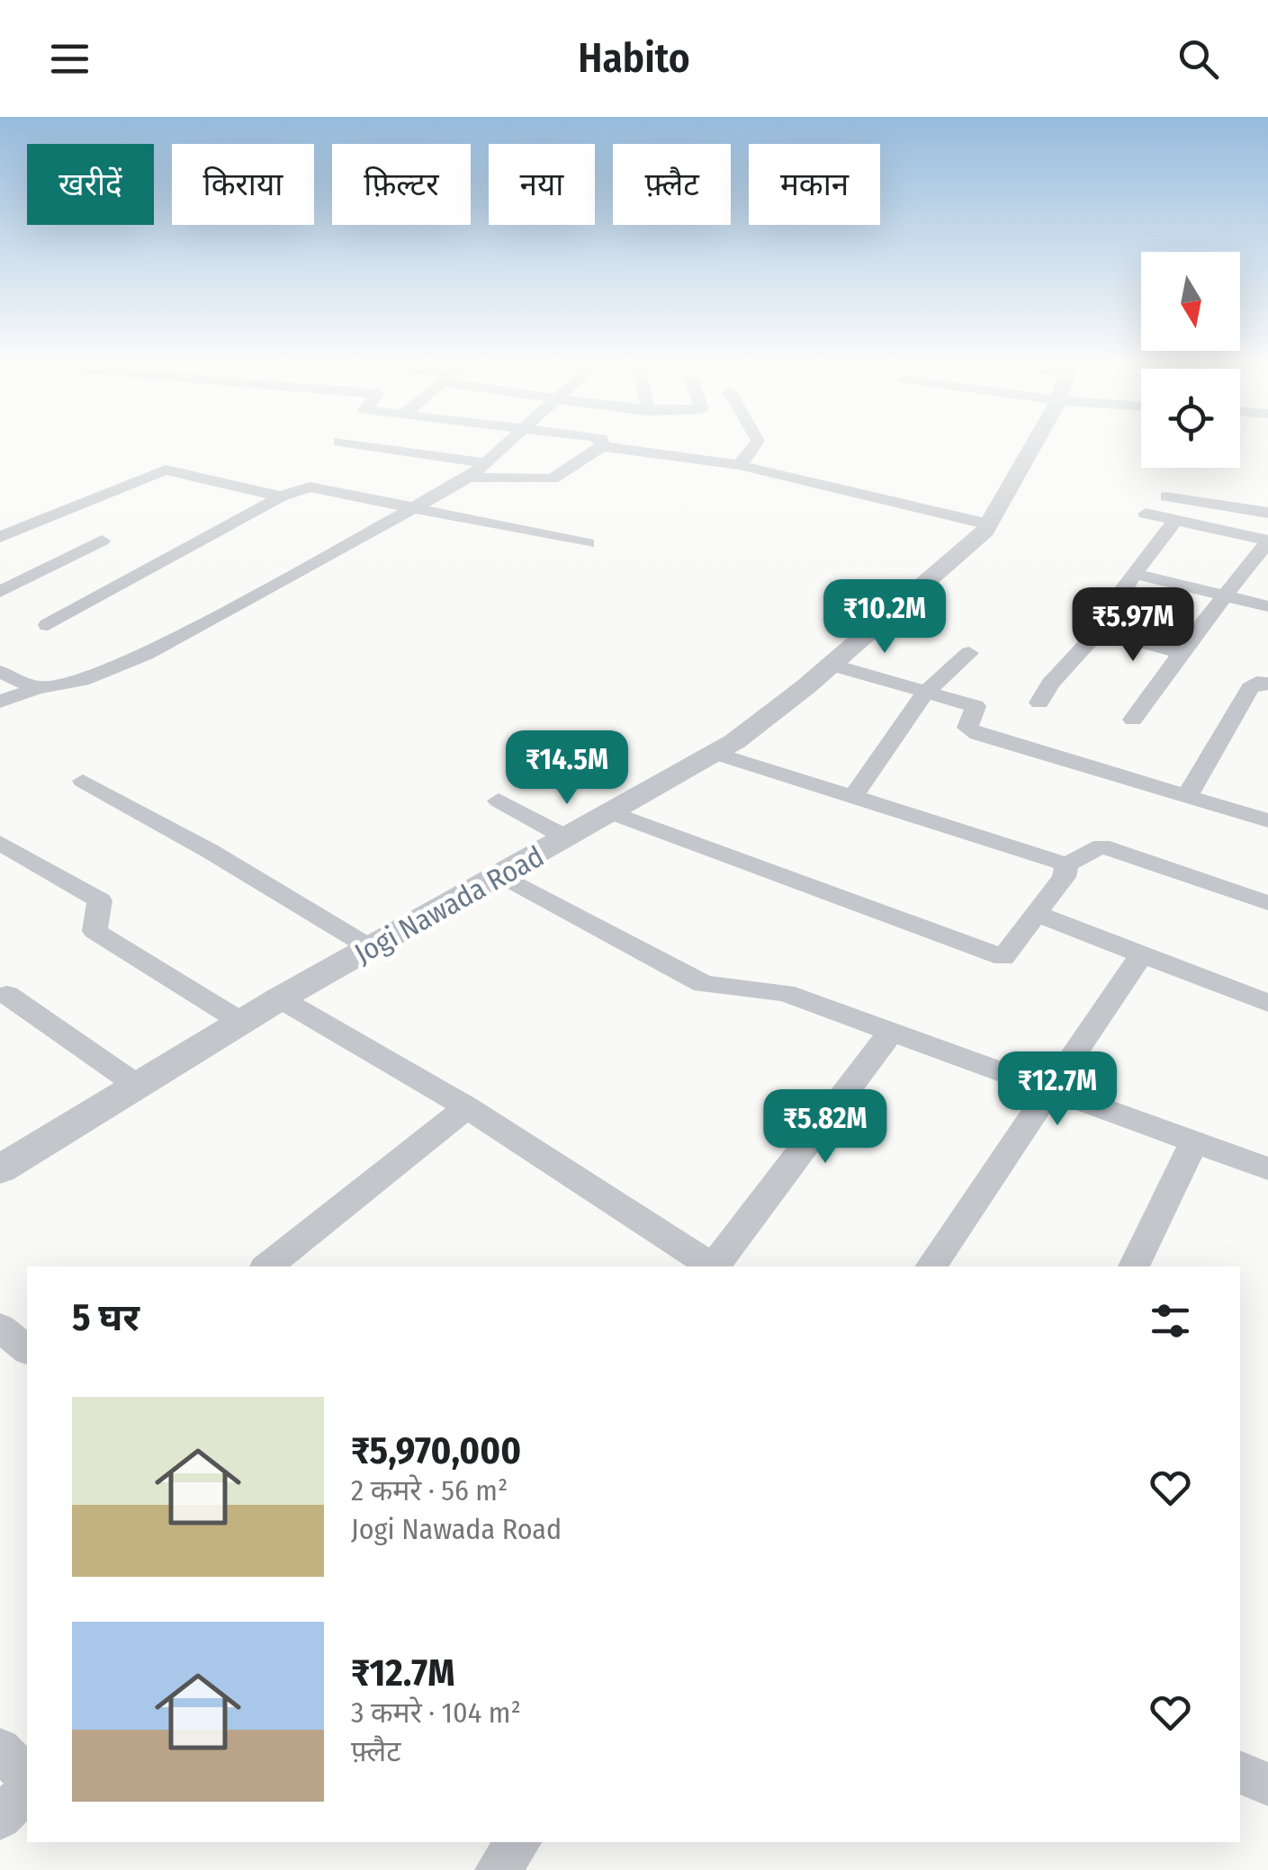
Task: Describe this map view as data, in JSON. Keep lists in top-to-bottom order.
{
  "streets": {
    "street": ["Jogi Nawada Road"]
  },
  "north": "bottom",
  "page": {
    "header": "Habito",
    "chip": [
      "खरीदें",
      "किराया",
      "फ़िल्टर",
      "नया",
      "फ़्लैट",
      "मकान"
    ],
    "price": [
      "₹10.2M",
      "₹5.97M",
      "₹14.5M",
      "₹12.7M",
      "₹5.82M"
    ],
    "heading": "5 घर",
    "list": [
      {
        "name": "₹5,970,000",
        "note": "2 कमरे · 56 m² · Jogi Nawada Road"
      },
      {
        "name": "₹12.7M",
        "note": "3 कमरे · 104 m² · फ़्लैट"
      }
    ]
  }
}
